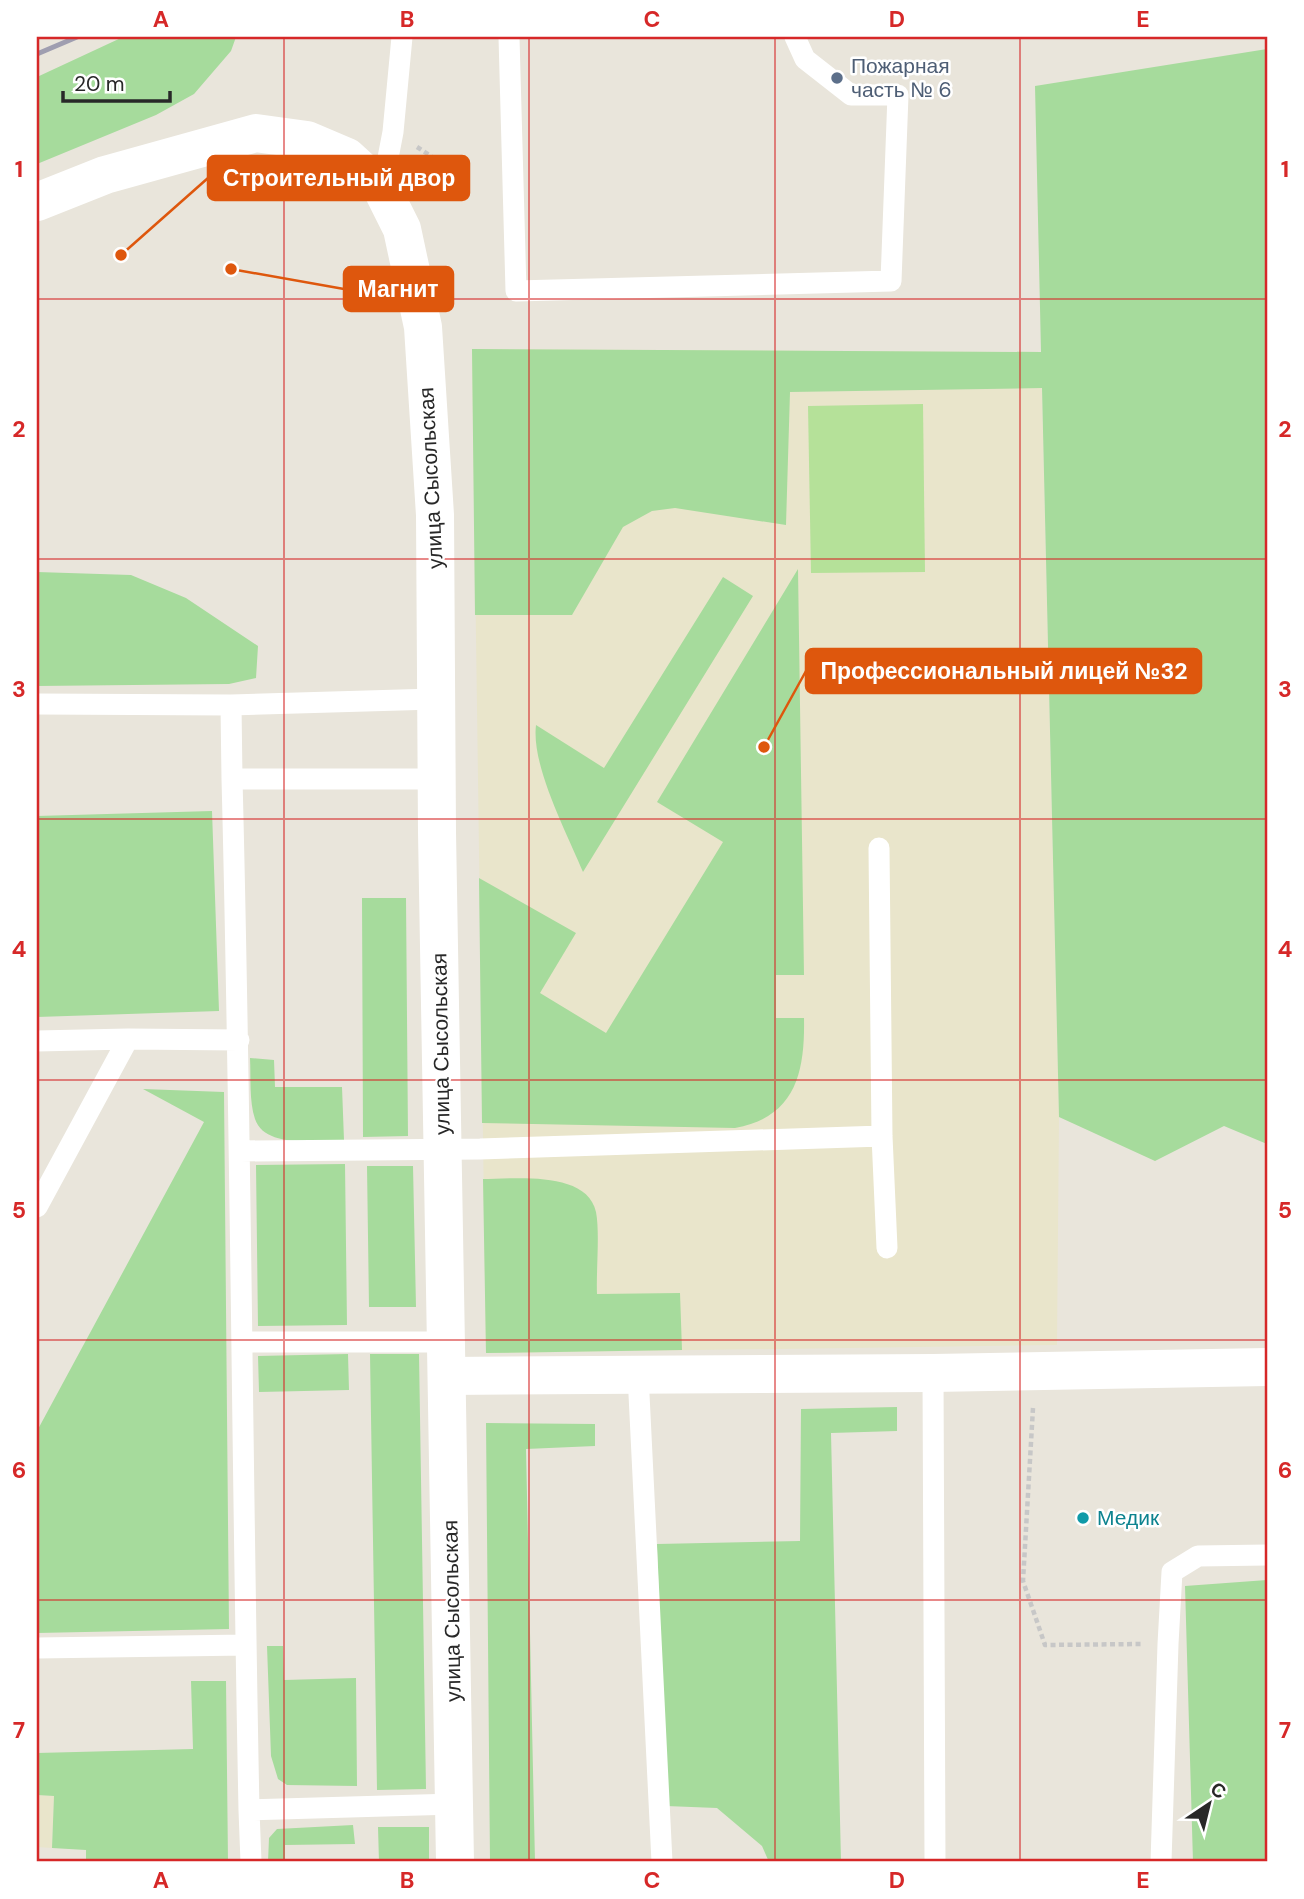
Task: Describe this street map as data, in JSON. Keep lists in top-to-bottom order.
{
  "streets": {
    "main road": ["улица Сысольская"]
  },
  "places": [
    "Пожарная часть № 6",
    "Строительный двор",
    "Магнит",
    "Профессиональный лицей №32",
    "Медик"
  ],
  "scale_bar": "20 m",
  "north": "top right",
  "grid": {
    "columns": [
      "A",
      "B",
      "C",
      "D",
      "E"
    ],
    "rows": [
      "1",
      "2",
      "3",
      "4",
      "5",
      "6",
      "7"
    ]
  }
}
